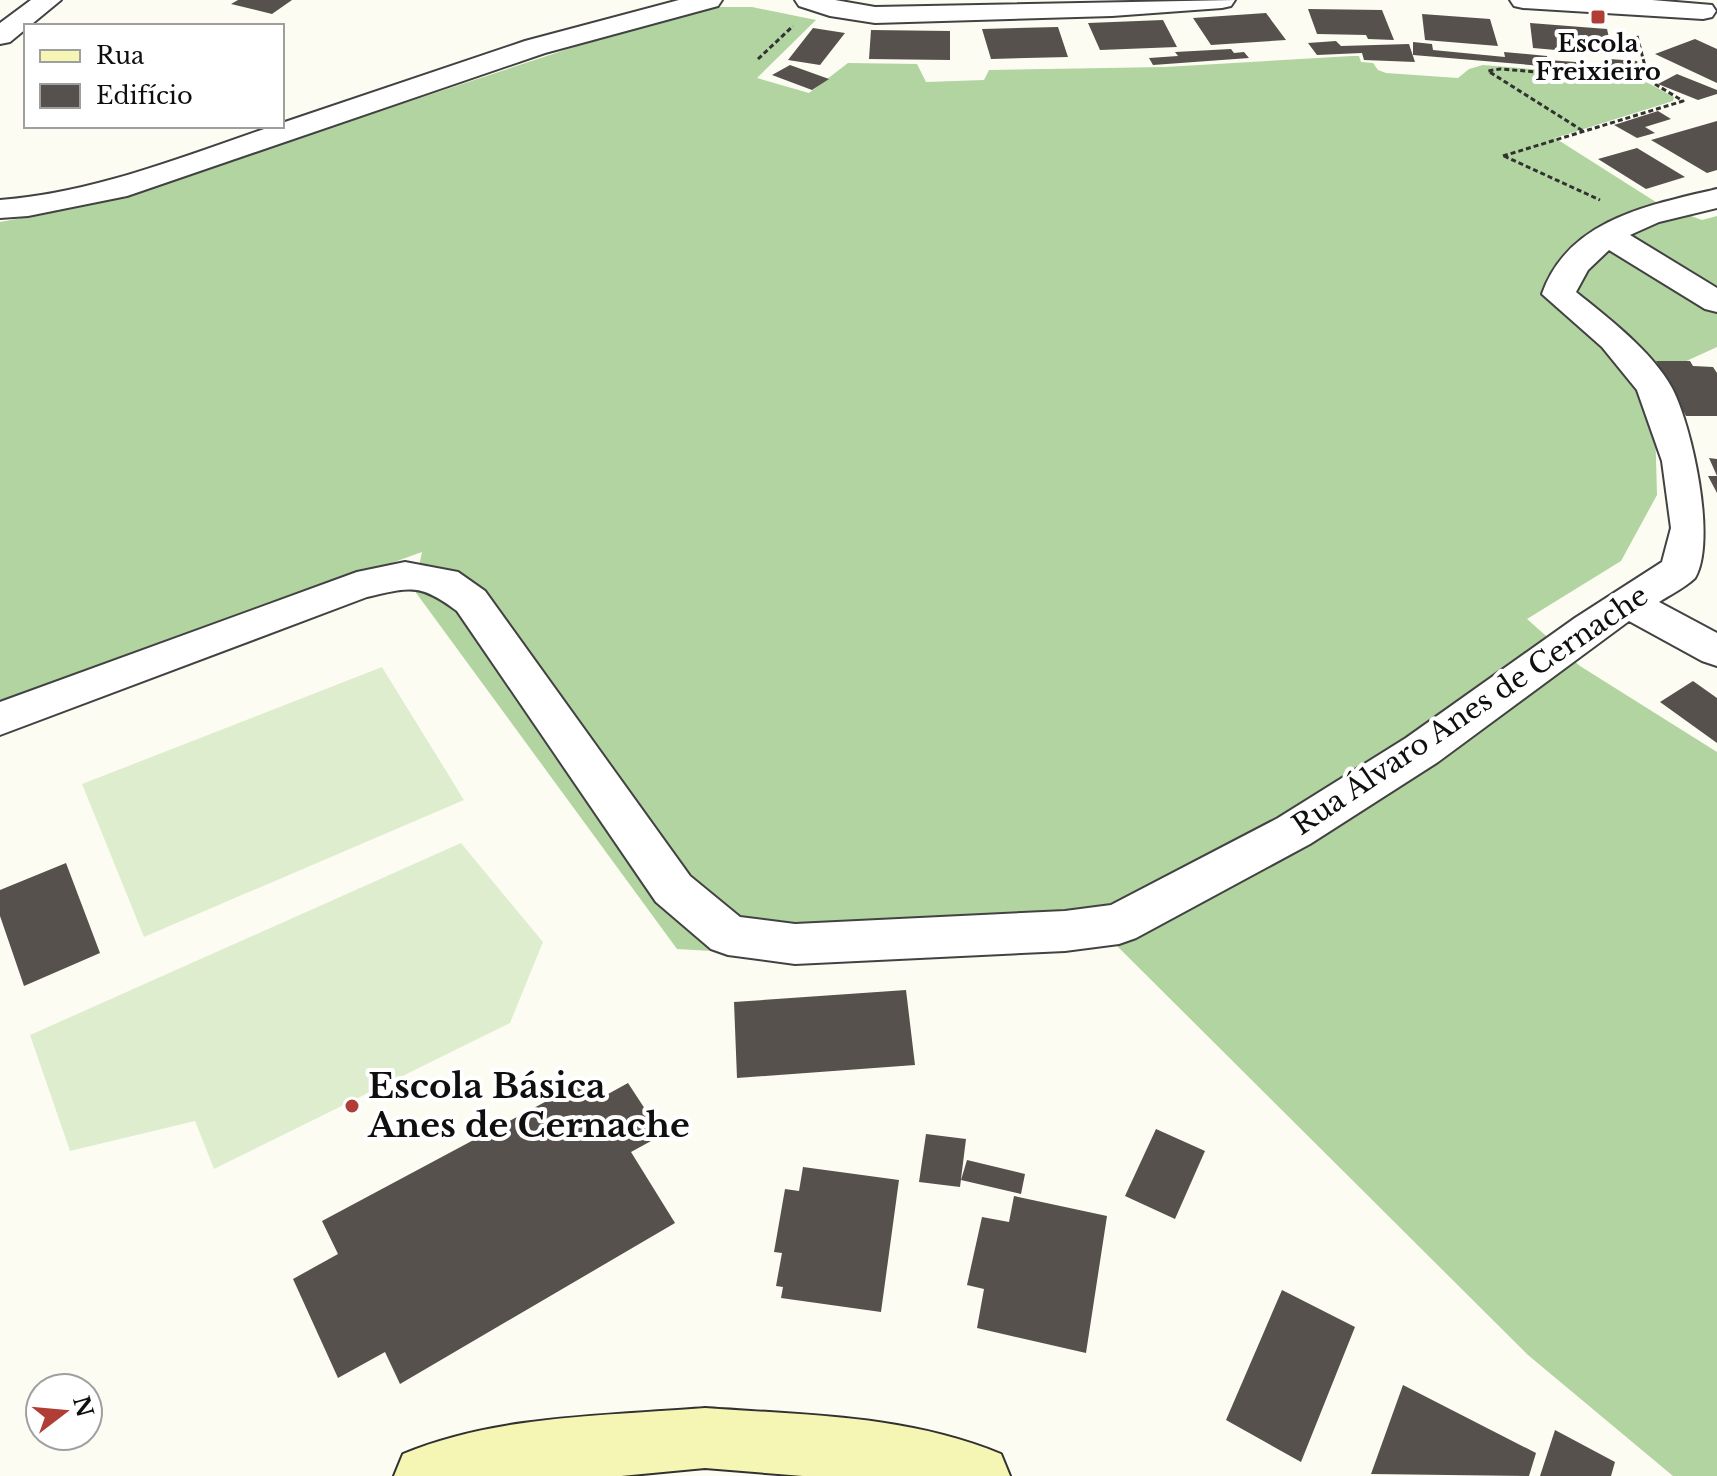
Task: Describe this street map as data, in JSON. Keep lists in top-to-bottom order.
{
  "streets": {
    "street": ["Rua Álvaro Anes de Cernache"]
  },
  "places": {
    "transit": ["Escola Freixieiro"],
    "other": ["Escola Básica Anes de Cernache"]
  },
  "legend": ["Rua", "Edifício"],
  "north": "right"
}
